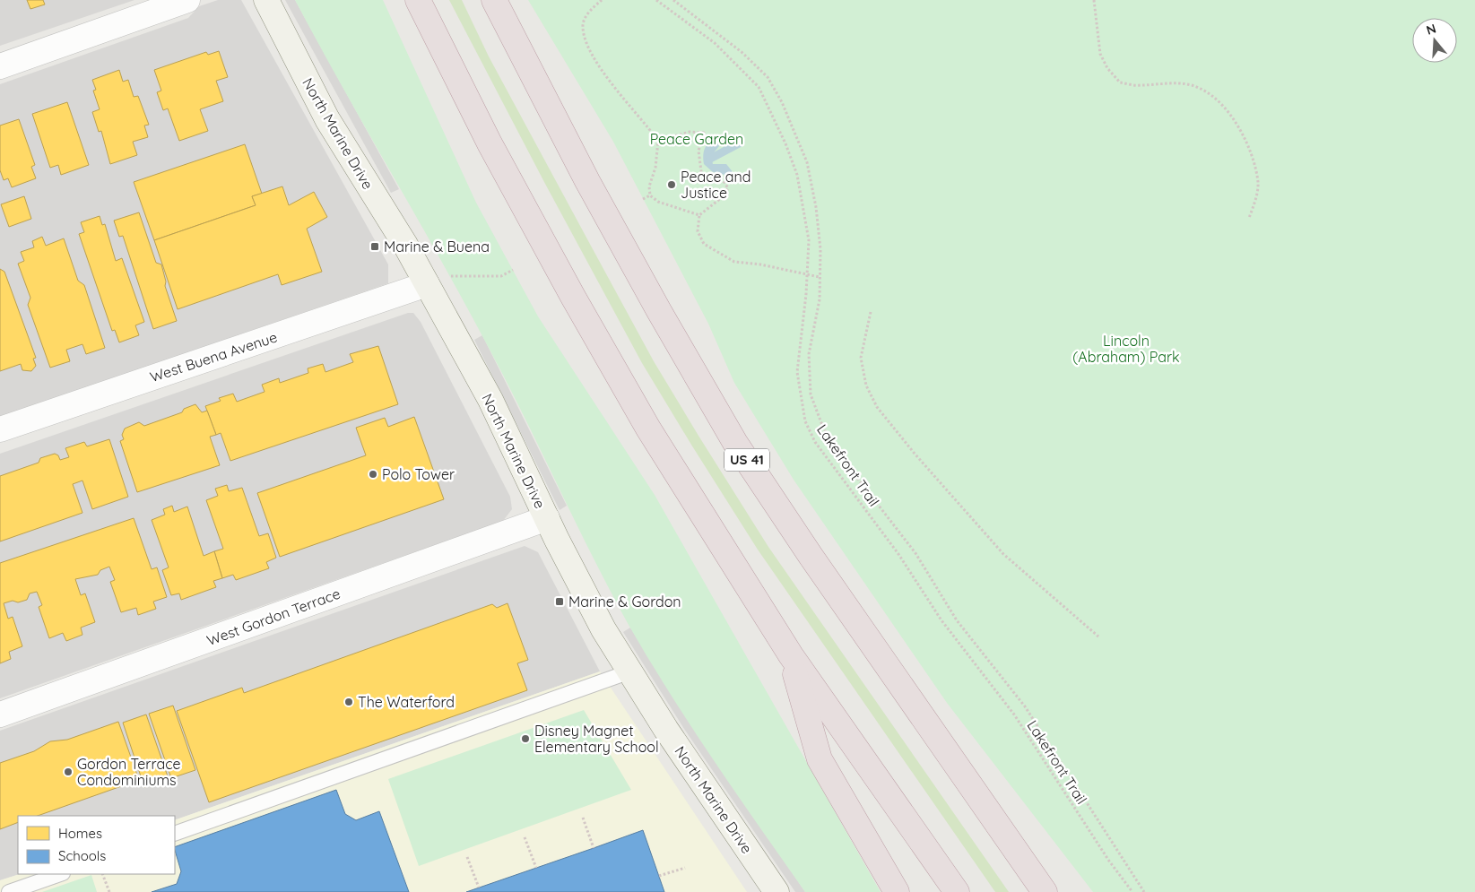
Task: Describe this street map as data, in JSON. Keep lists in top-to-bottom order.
{
  "streets": {
    "highway": ["US 41"],
    "street": ["North Marine Drive", "West Buena Avenue", "West Gordon Terrace"],
    "path": ["Lakefront Trail"]
  },
  "crossings": [
    ["North Marine Drive", "West Buena Avenue"],
    ["North Marine Drive", "West Gordon Terrace"]
  ],
  "parks": ["Peace Garden", "Lincoln (Abraham) Park"],
  "places": {
    "other": [
      "Peace and Justice",
      "Polo Tower",
      "The Waterford",
      "Disney Magnet Elementary School",
      "Gordon Terrace Condominiums"
    ],
    "transit": ["Marine & Buena", "Marine & Gordon"]
  },
  "legend": ["Homes", "Schools"],
  "north": "top"
}
